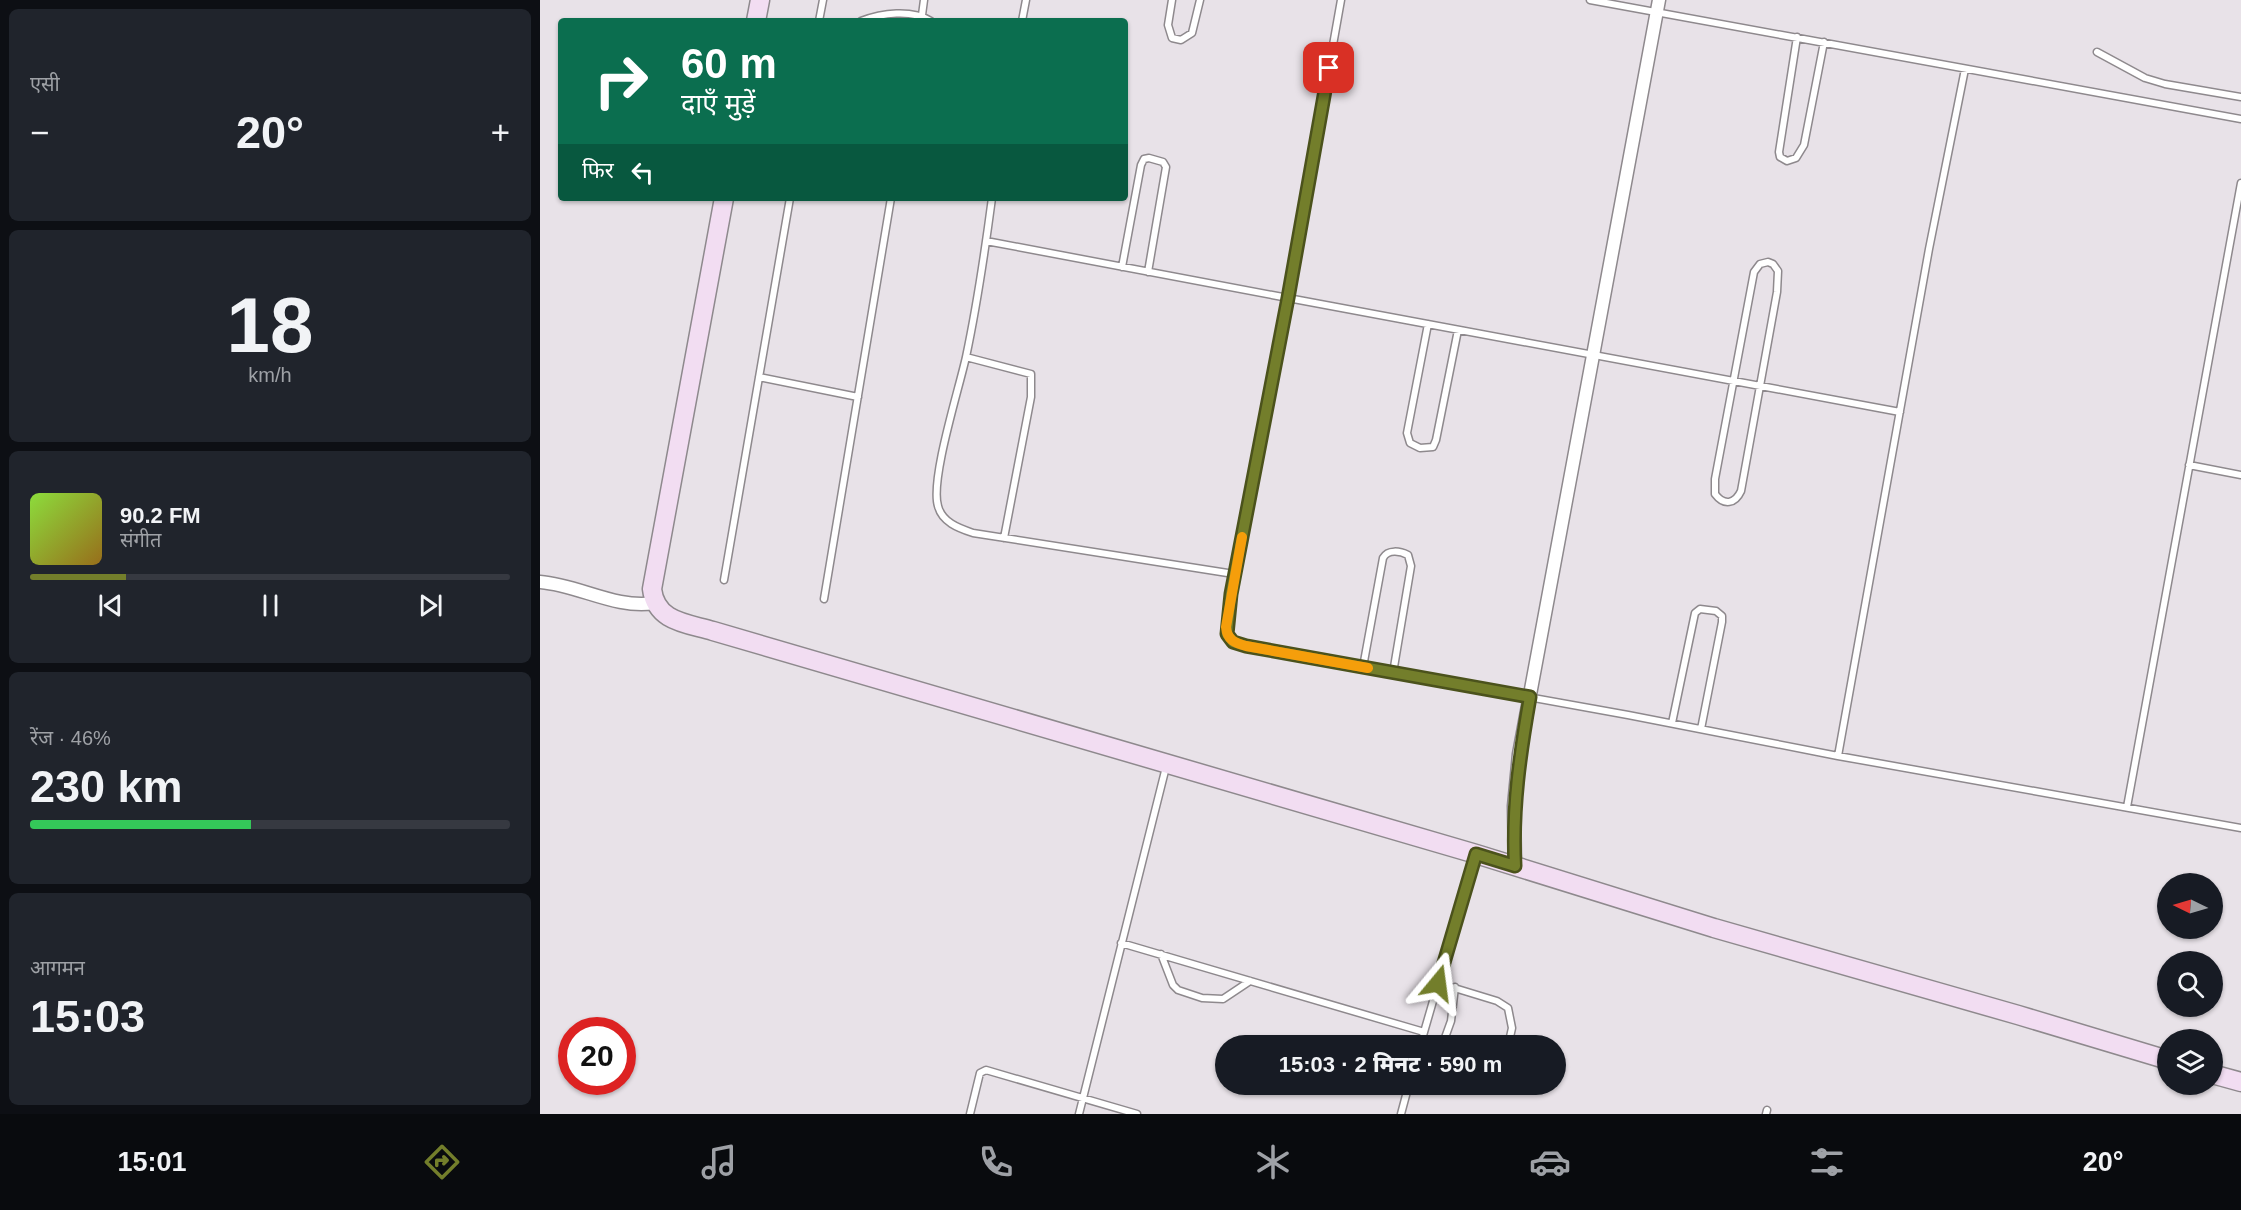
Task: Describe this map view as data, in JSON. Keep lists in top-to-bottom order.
{
  "north": "left",
  "page": {
    "tile": [
      "एसी",
      ["18", "km/h"],
      ["रेंज · 46%", "230 km"],
      ["आगमन", "15:03"]
    ],
    "turn": ["60 m", "दाएँ मुड़ें"],
    "heat": ["−", "20°", "+"],
    "then": "फिर",
    "song": ["90.2 FM", "संगीत"],
    "limit": "20",
    "trip": "15:03 · 2 मिनट · 590 m",
    "tabs": ["15:01", "20°"]
  }
}
